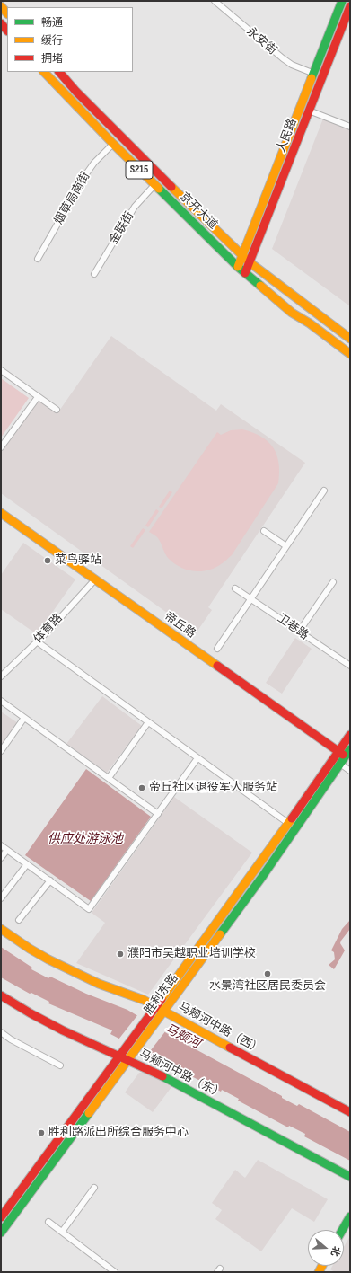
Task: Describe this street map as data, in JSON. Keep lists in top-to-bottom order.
{
  "streets": {
    "main road": [
      "人民路",
      "S215",
      "京开大道",
      "帝丘路",
      "胜利东路",
      "马颊河中路（西）",
      "马颊河中路（东）"
    ],
    "street": [
      "永安街",
      "烟草局南街",
      "金联街",
      "卫巷路",
      "体育路"
    ]
  },
  "crossings": [
    ["永安街", "人民路"],
    ["人民路", "京开大道"],
    ["烟草局南街", "京开大道"],
    ["京开大道", "金联街"],
    ["帝丘路", "体育路"],
    ["帝丘路", "胜利东路"],
    ["胜利东路", "马颊河中路（西）"],
    ["胜利东路", "马颊河中路（东）"]
  ],
  "water": ["供应处游泳池", "马颊河"],
  "places": [
    "菜鸟驿站",
    "帝丘社区退役军人服务站",
    "濮阳市吴越职业培训学校",
    "水景湾社区居民委员会",
    "胜利路派出所综合服务中心"
  ],
  "legend": ["畅通", "缓行", "拥堵"],
  "north": "right"
}
